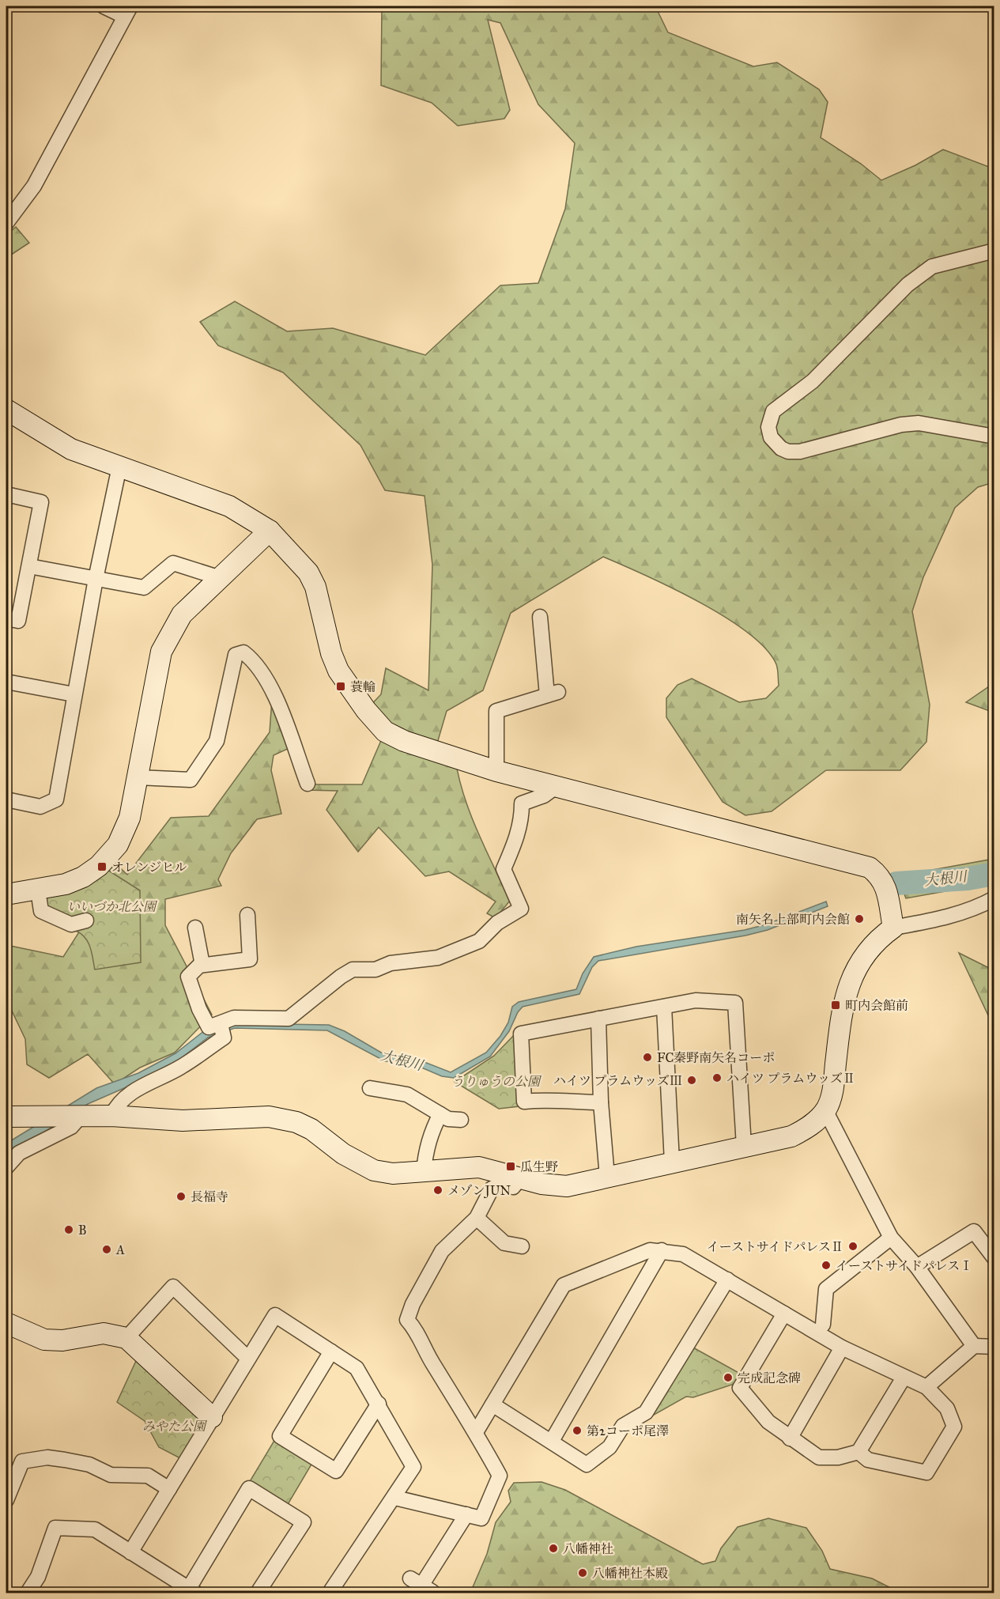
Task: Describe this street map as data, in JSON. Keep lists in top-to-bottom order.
{
  "water": ["大根川"],
  "parks": ["いいづか北公園", "うりゅうの公園", "みやた公園"],
  "places": {
    "transit": [
      "蓑輪",
      "オレンジヒル",
      "町内会館前",
      "瓜生野"
    ],
    "other": [
      "南矢名上部町内会館",
      "FC秦野南矢名コーポ",
      "ハイツ プラムウッズⅡ",
      "ハイツ プラムウッズⅢ",
      "メゾンJUN",
      "長福寺",
      "B",
      "イーストサイドパレスⅡ",
      "A",
      "イーストサイドパレスⅠ",
      "完成記念碑",
      "第2コーポ尾澤",
      "八幡神社",
      "八幡神社本殿"
    ]
  }
}
